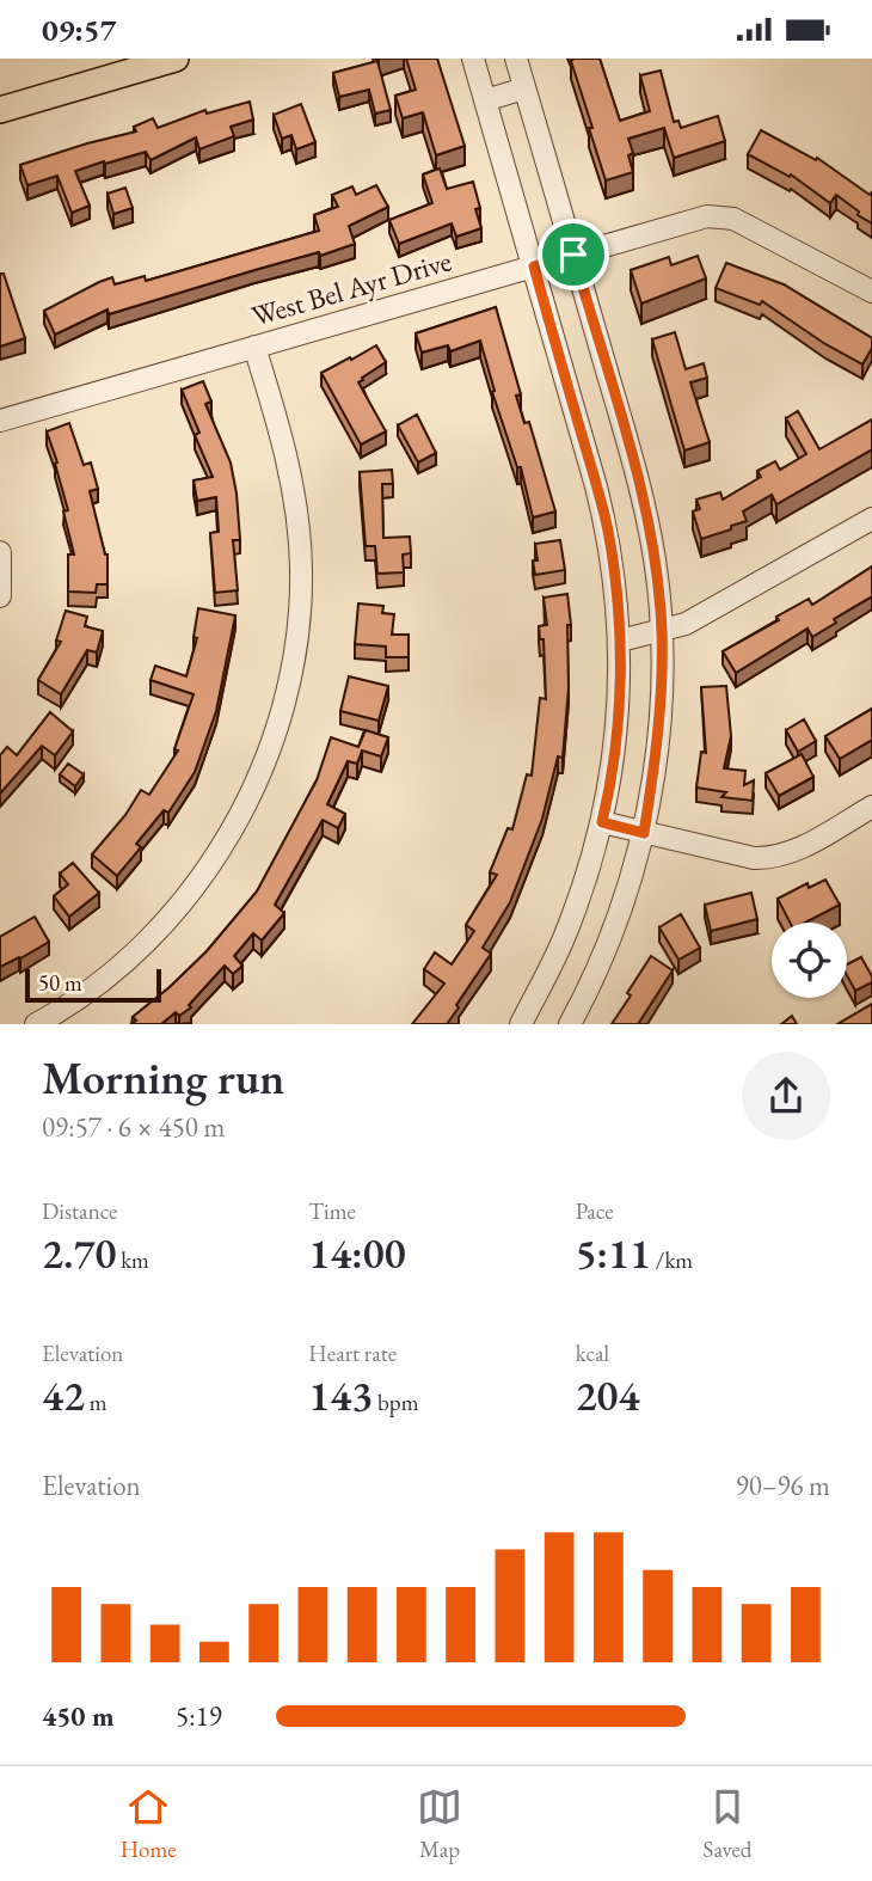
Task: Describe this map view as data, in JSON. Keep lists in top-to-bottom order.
{
  "streets": {
    "street": ["West Bel Ayr Drive"]
  },
  "scale_bar": "50 m",
  "page": {
    "status": "09:57",
    "scale": "50 m",
    "heading": ["Morning run", "09:57 · 6 × 450 m"],
    "stats": [
      ["Distance", "2.70 km"],
      ["Time", "14:00"],
      ["Pace", "5:11 /km"],
      ["Elevation", "42 m"],
      ["Heart rate", "143 bpm"],
      ["kcal", "204"]
    ],
    "chart": ["Elevation", "90–96 m"],
    "list": [
      {
        "name": "450 m",
        "note": "5:19"
      }
    ],
    "tabs": ["Home", "Map", "Saved"]
  }
}
